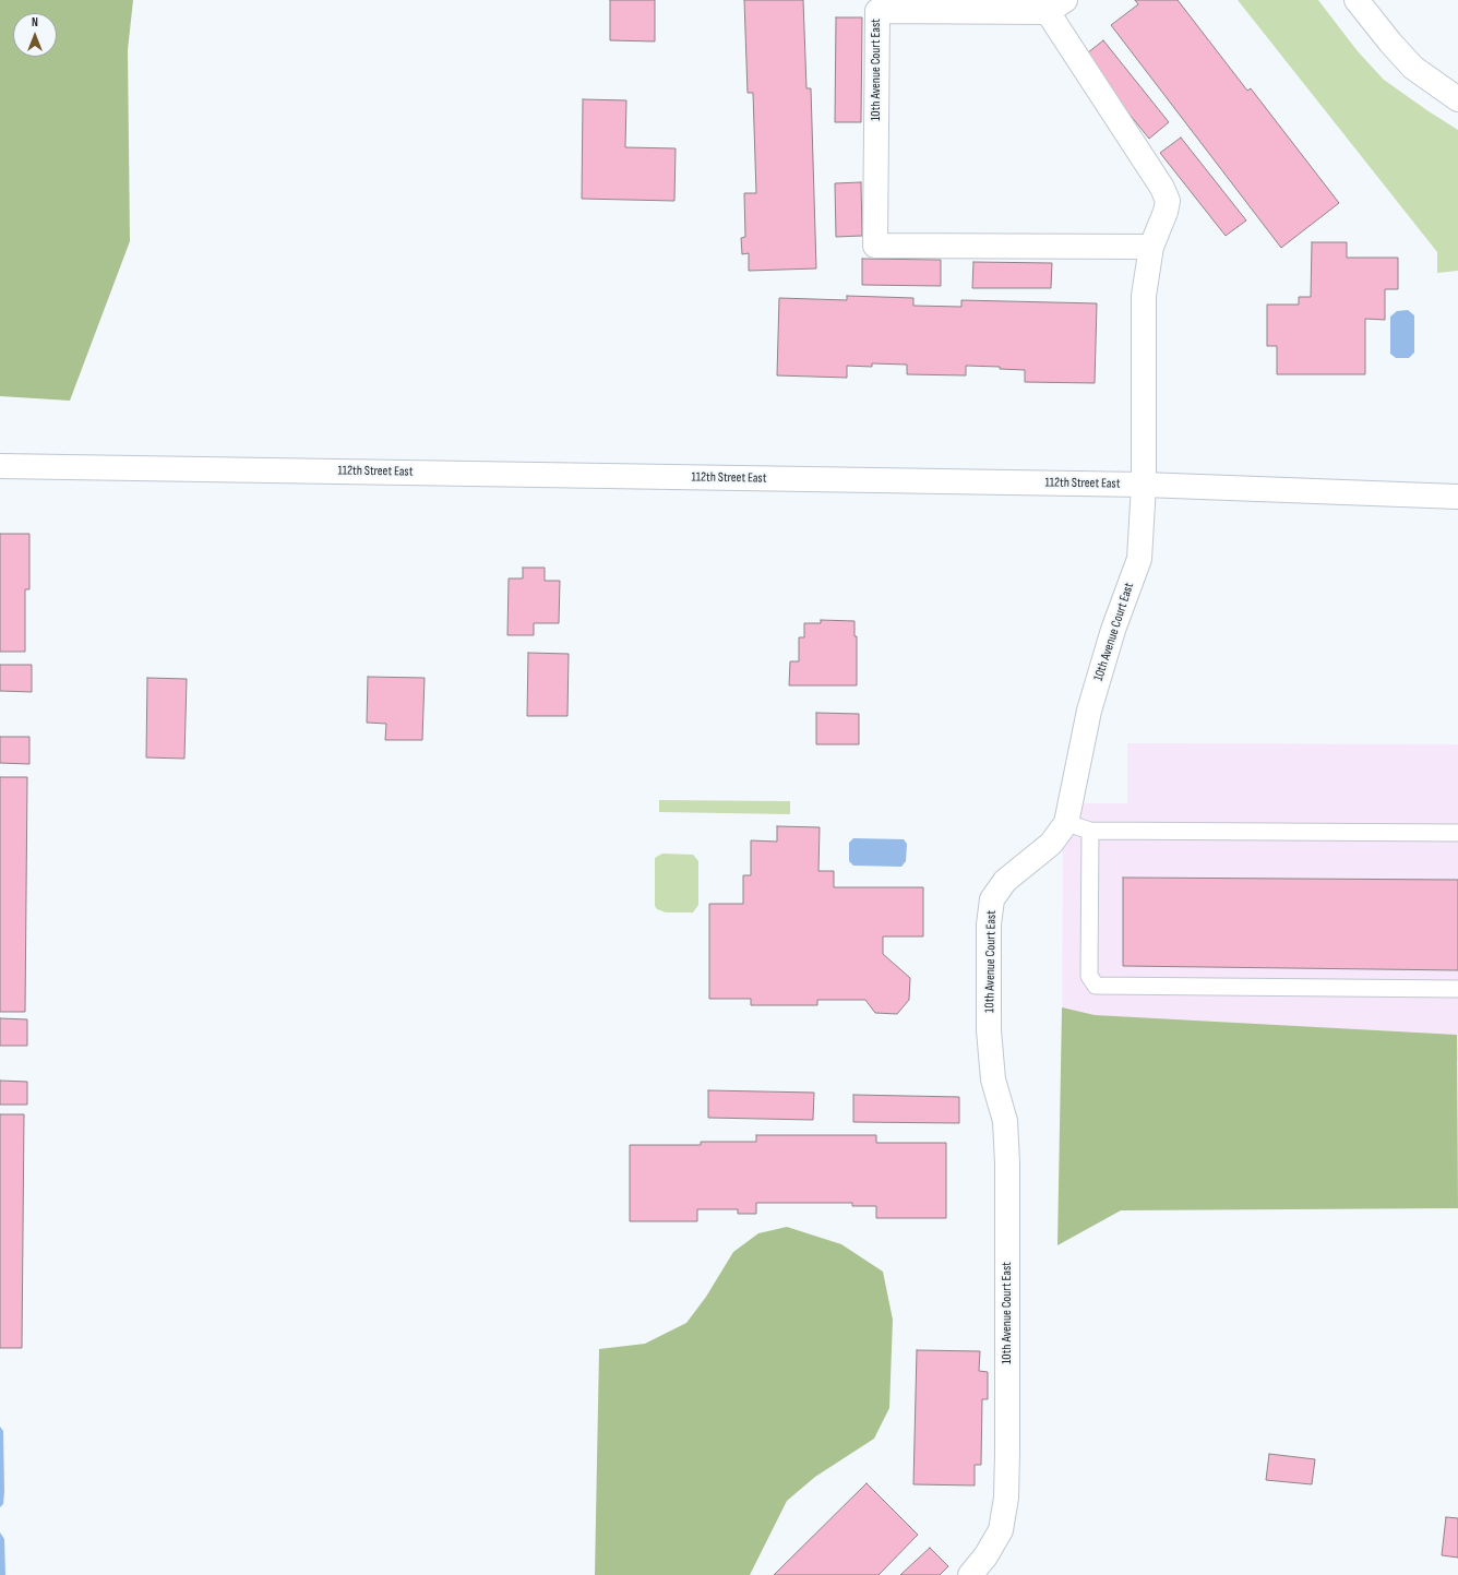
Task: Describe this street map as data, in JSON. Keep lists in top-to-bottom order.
{
  "streets": {
    "street": ["10th Avenue Court East", "112th Street East"]
  },
  "crossings": [
    ["10th Avenue Court East", "112th Street East"]
  ],
  "north": "top"
}
